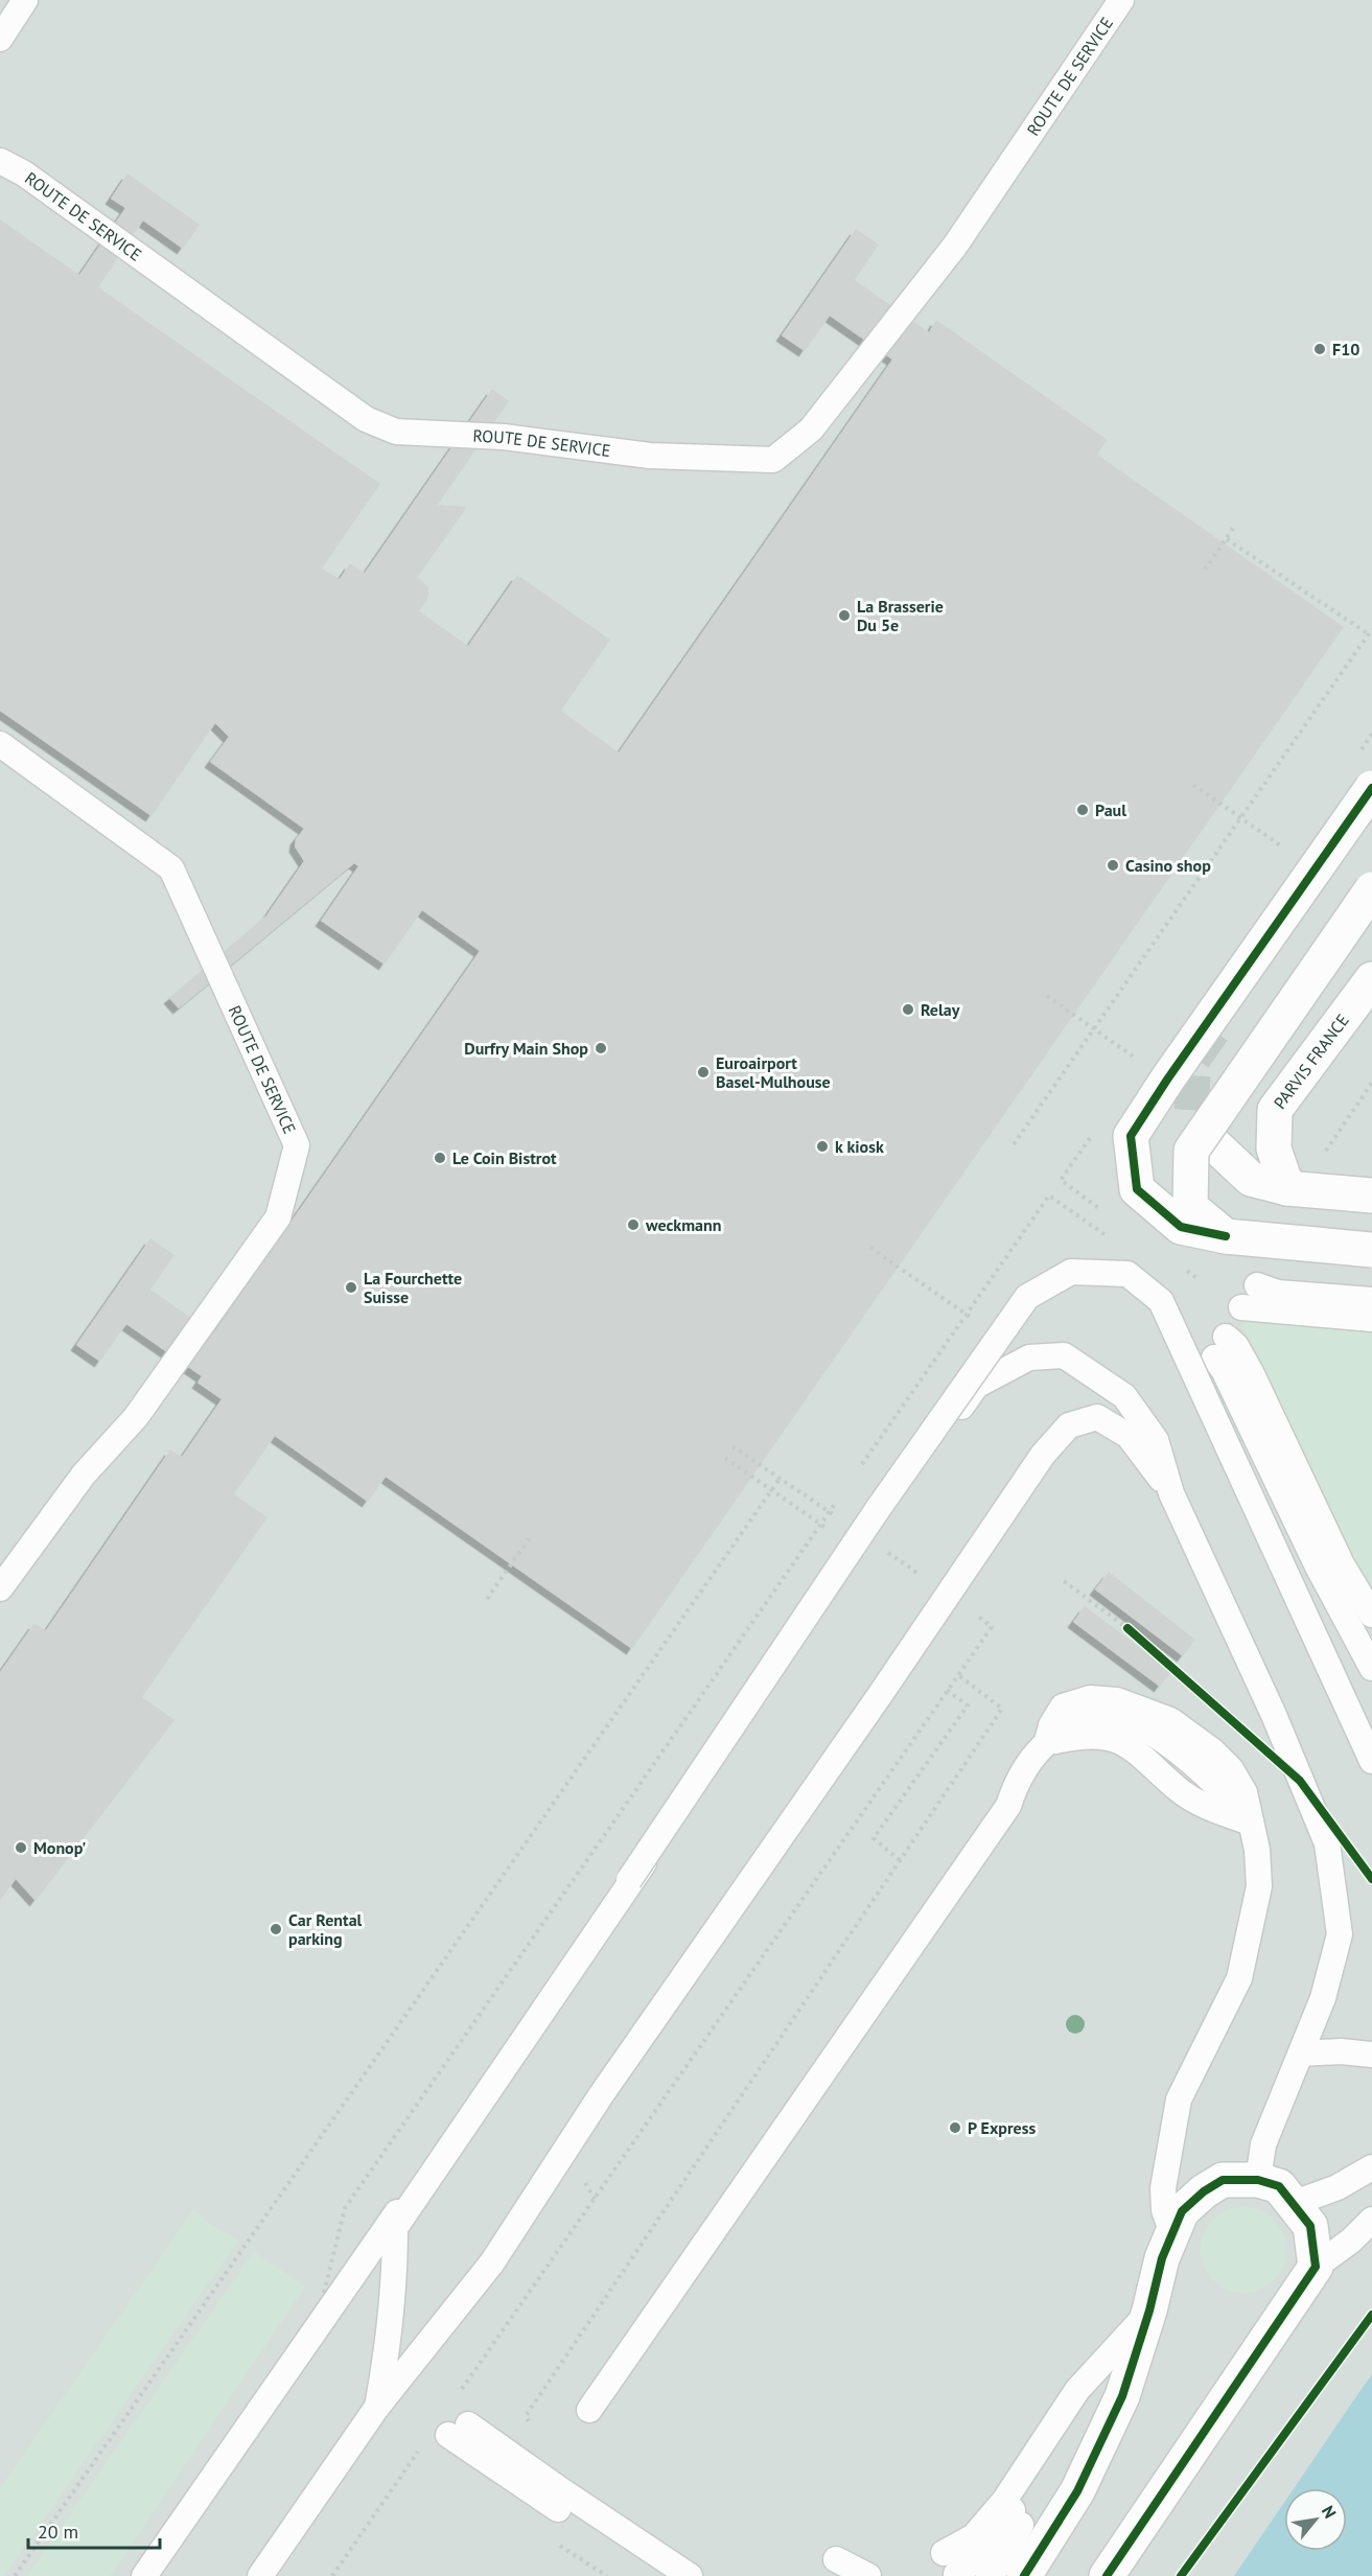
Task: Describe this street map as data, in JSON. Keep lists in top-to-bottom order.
{
  "streets": {
    "street": ["PARVIS FRANCE"],
    "lane": ["ROUTE DE SERVICE"]
  },
  "places": [
    "F10",
    "La Brasserie Du 5e",
    "Paul",
    "Casino shop",
    "Relay",
    "Durfry Main Shop",
    "Euroairport Basel-Mulhouse",
    "k kiosk",
    "Le Coin Bistrot",
    "weckmann",
    "La Fourchette Suisse",
    "Monop'",
    "Car Rental parking",
    "P Express"
  ],
  "scale_bar": "20 m",
  "north": "top right"
}
